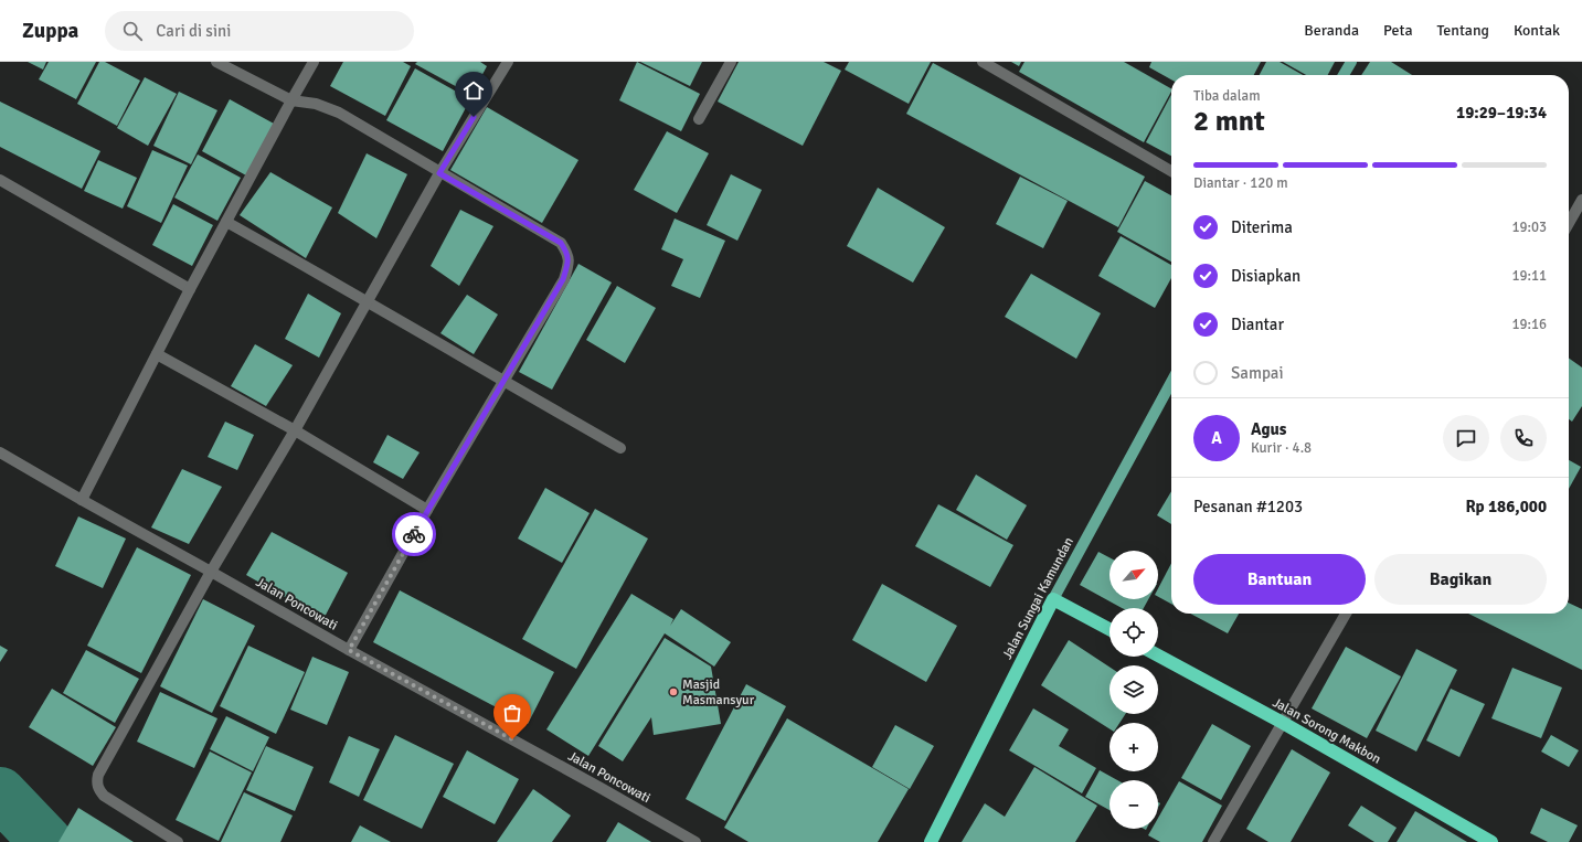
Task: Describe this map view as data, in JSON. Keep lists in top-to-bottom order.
{
  "streets": {
    "highway": ["Jalan Sungai Kamundan", "Jalan Sorong Makbon"],
    "street": ["Jalan Poncowati"]
  },
  "places": ["Masjid Masmansyur"],
  "north": "top right",
  "page": {
    "header": "Zuppa",
    "search": "Cari di sini",
    "nav": [
      "Beranda",
      "Peta",
      "Tentang",
      "Kontak"
    ],
    "heading": ["2 mnt", "Tiba dalam", "19:29–19:34"],
    "panel": [
      "Agus",
      "Kurir · 4.8",
      "Pesanan #1203",
      "Rp 186,000"
    ],
    "bar": "Diantar · 120 m",
    "list": [
      ["Diterima", "19:03"],
      ["Disiapkan", "19:11"],
      ["Diantar", "19:16"],
      "Sampai"
    ],
    "round": "A",
    "buttons": ["Bantuan", "Bagikan"],
    "map_buttons": ["+", "−"]
  }
}
